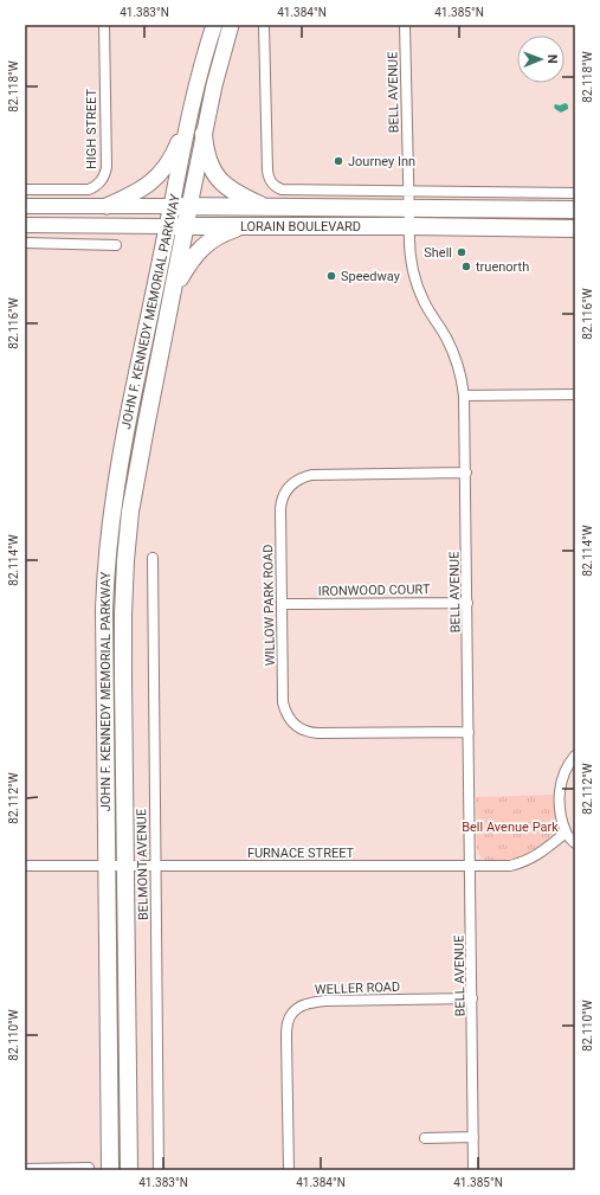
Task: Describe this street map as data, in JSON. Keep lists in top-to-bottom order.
{
  "streets": {
    "highway": ["LORAIN BOULEVARD", "JOHN F. KENNEDY MEMORIAL PARKWAY"],
    "street": [
      "BELL AVENUE",
      "HIGH STREET",
      "IRONWOOD COURT",
      "WILLOW PARK ROAD",
      "FURNACE STREET",
      "BELMONT AVENUE",
      "WELLER ROAD"
    ]
  },
  "crossings": [
    ["BELL AVENUE", "LORAIN BOULEVARD"],
    ["BELL AVENUE", "IRONWOOD COURT"],
    ["BELL AVENUE", "WILLOW PARK ROAD"],
    ["BELL AVENUE", "FURNACE STREET"],
    ["BELL AVENUE", "WELLER ROAD"],
    ["LORAIN BOULEVARD", "JOHN F. KENNEDY MEMORIAL PARKWAY"],
    ["JOHN F. KENNEDY MEMORIAL PARKWAY", "FURNACE STREET"],
    ["IRONWOOD COURT", "WILLOW PARK ROAD"],
    ["FURNACE STREET", "BELMONT AVENUE"]
  ],
  "parks": ["Bell Avenue Park"],
  "places": [
    "Journey Inn",
    "Shell",
    "truenorth",
    "Speedway"
  ],
  "north": "right",
  "coordinates": [
    "41.383°N",
    "41.384°N",
    "41.385°N",
    "82.118°W",
    "82.116°W",
    "82.114°W",
    "82.112°W",
    "82.110°W"
  ]
}
